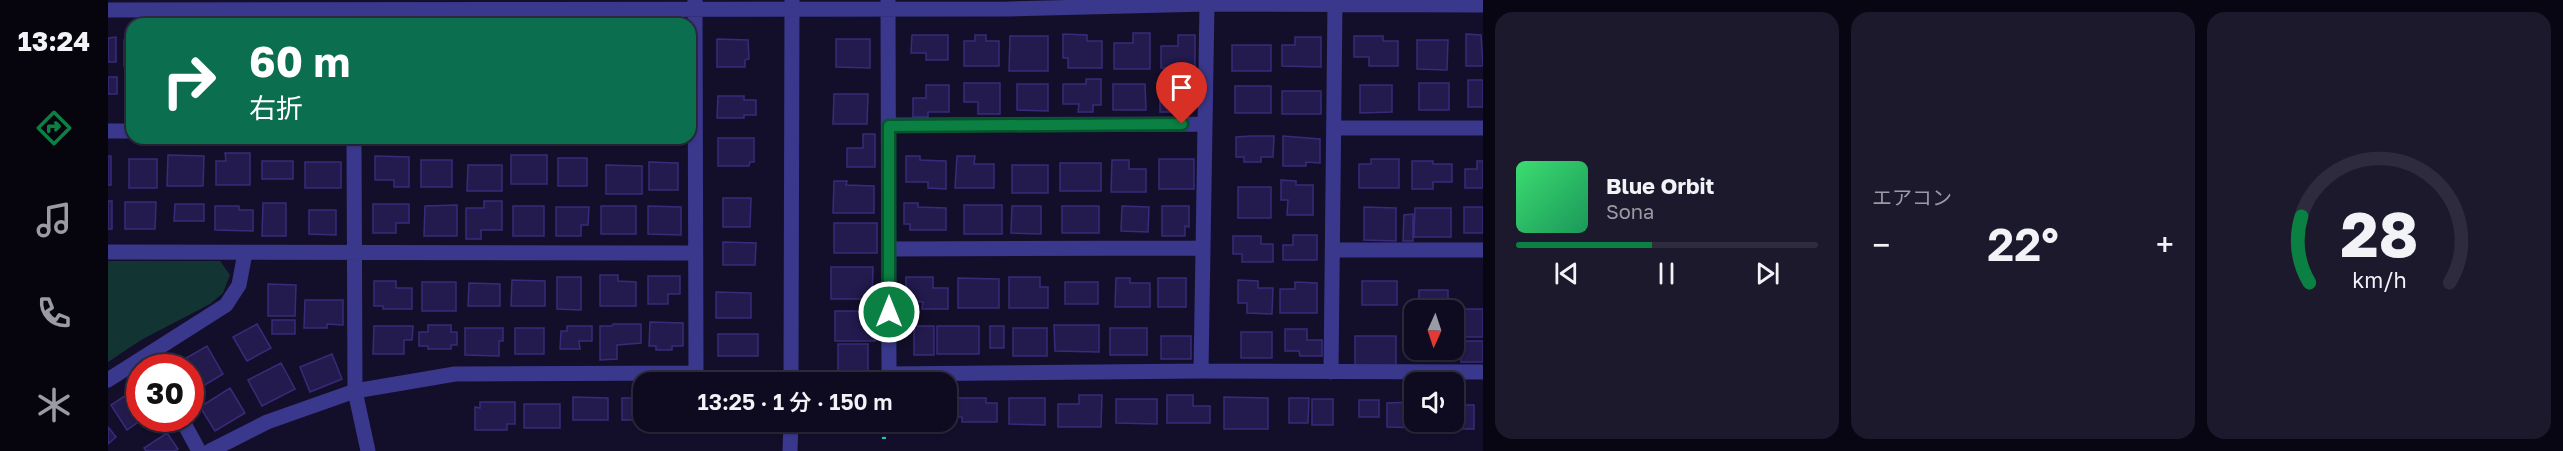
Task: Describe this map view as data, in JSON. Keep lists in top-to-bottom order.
{
  "north": "bottom",
  "page": {
    "tabs": "13:24",
    "tile": "エアコン",
    "turn": ["60 m", "右折"],
    "song": ["Blue Orbit", "Sona"],
    "heat": ["−", "22°", "+"],
    "limit": "30",
    "trip": "13:25 · 1 分 · 150 m",
    "gauge": ["28", "km/h"]
  }
}
